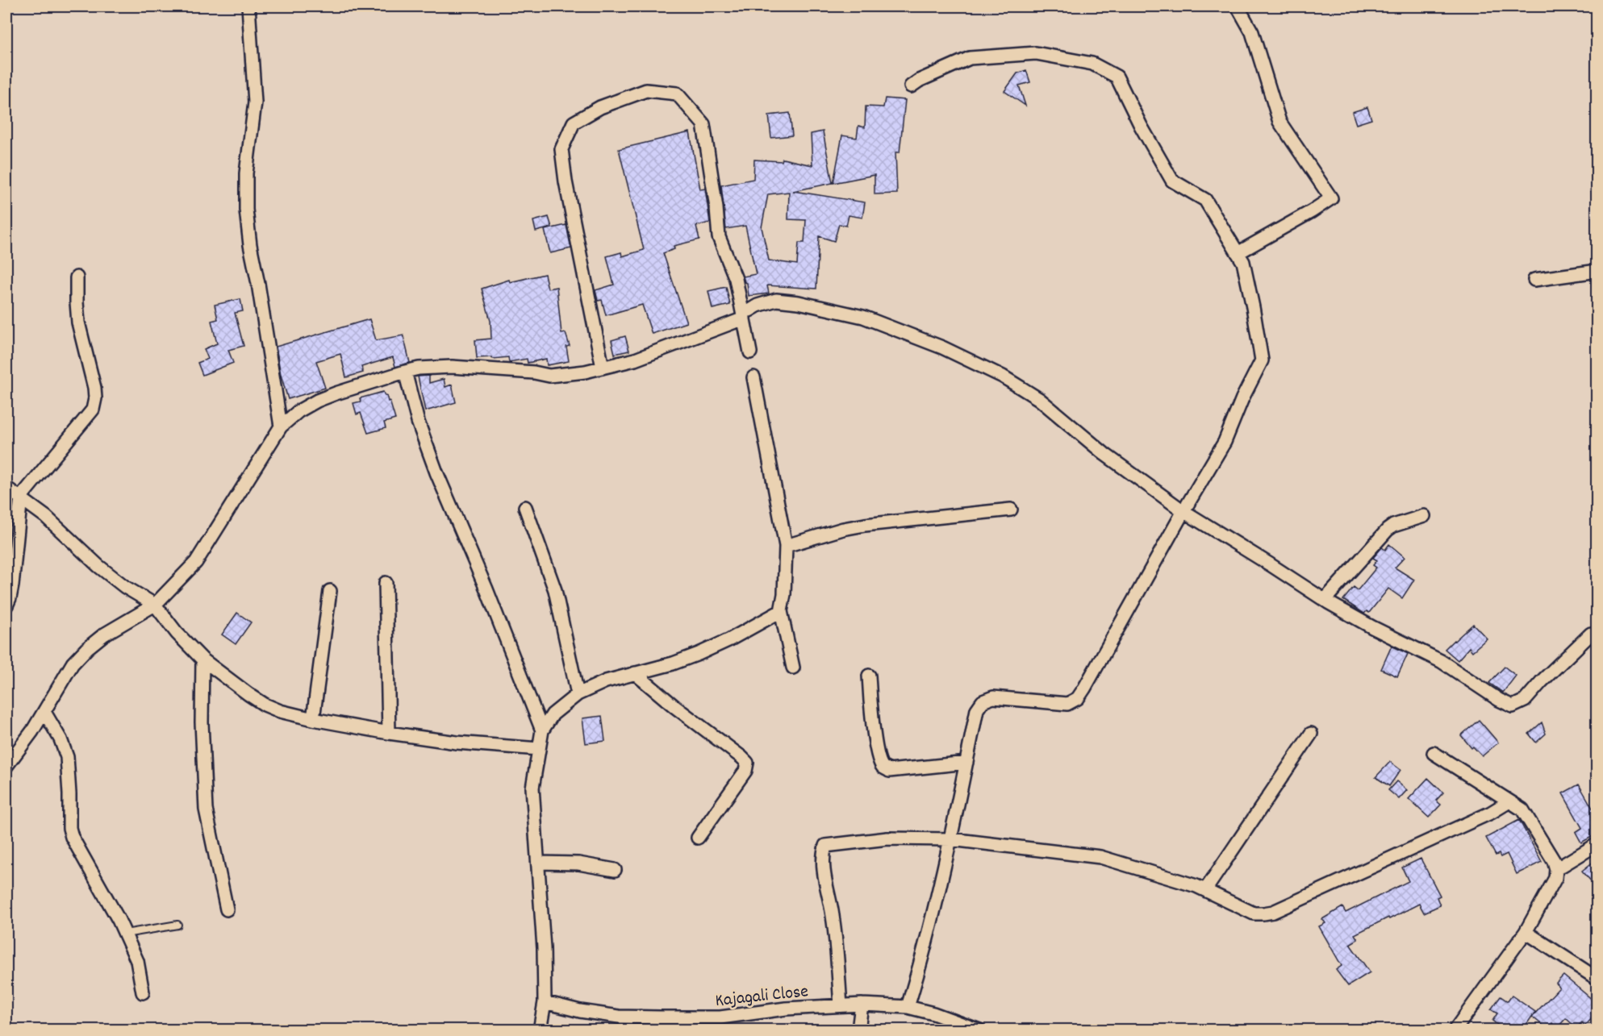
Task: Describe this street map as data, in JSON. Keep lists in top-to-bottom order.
{
  "streets": {
    "street": ["Kajagali Close"]
  }
}
